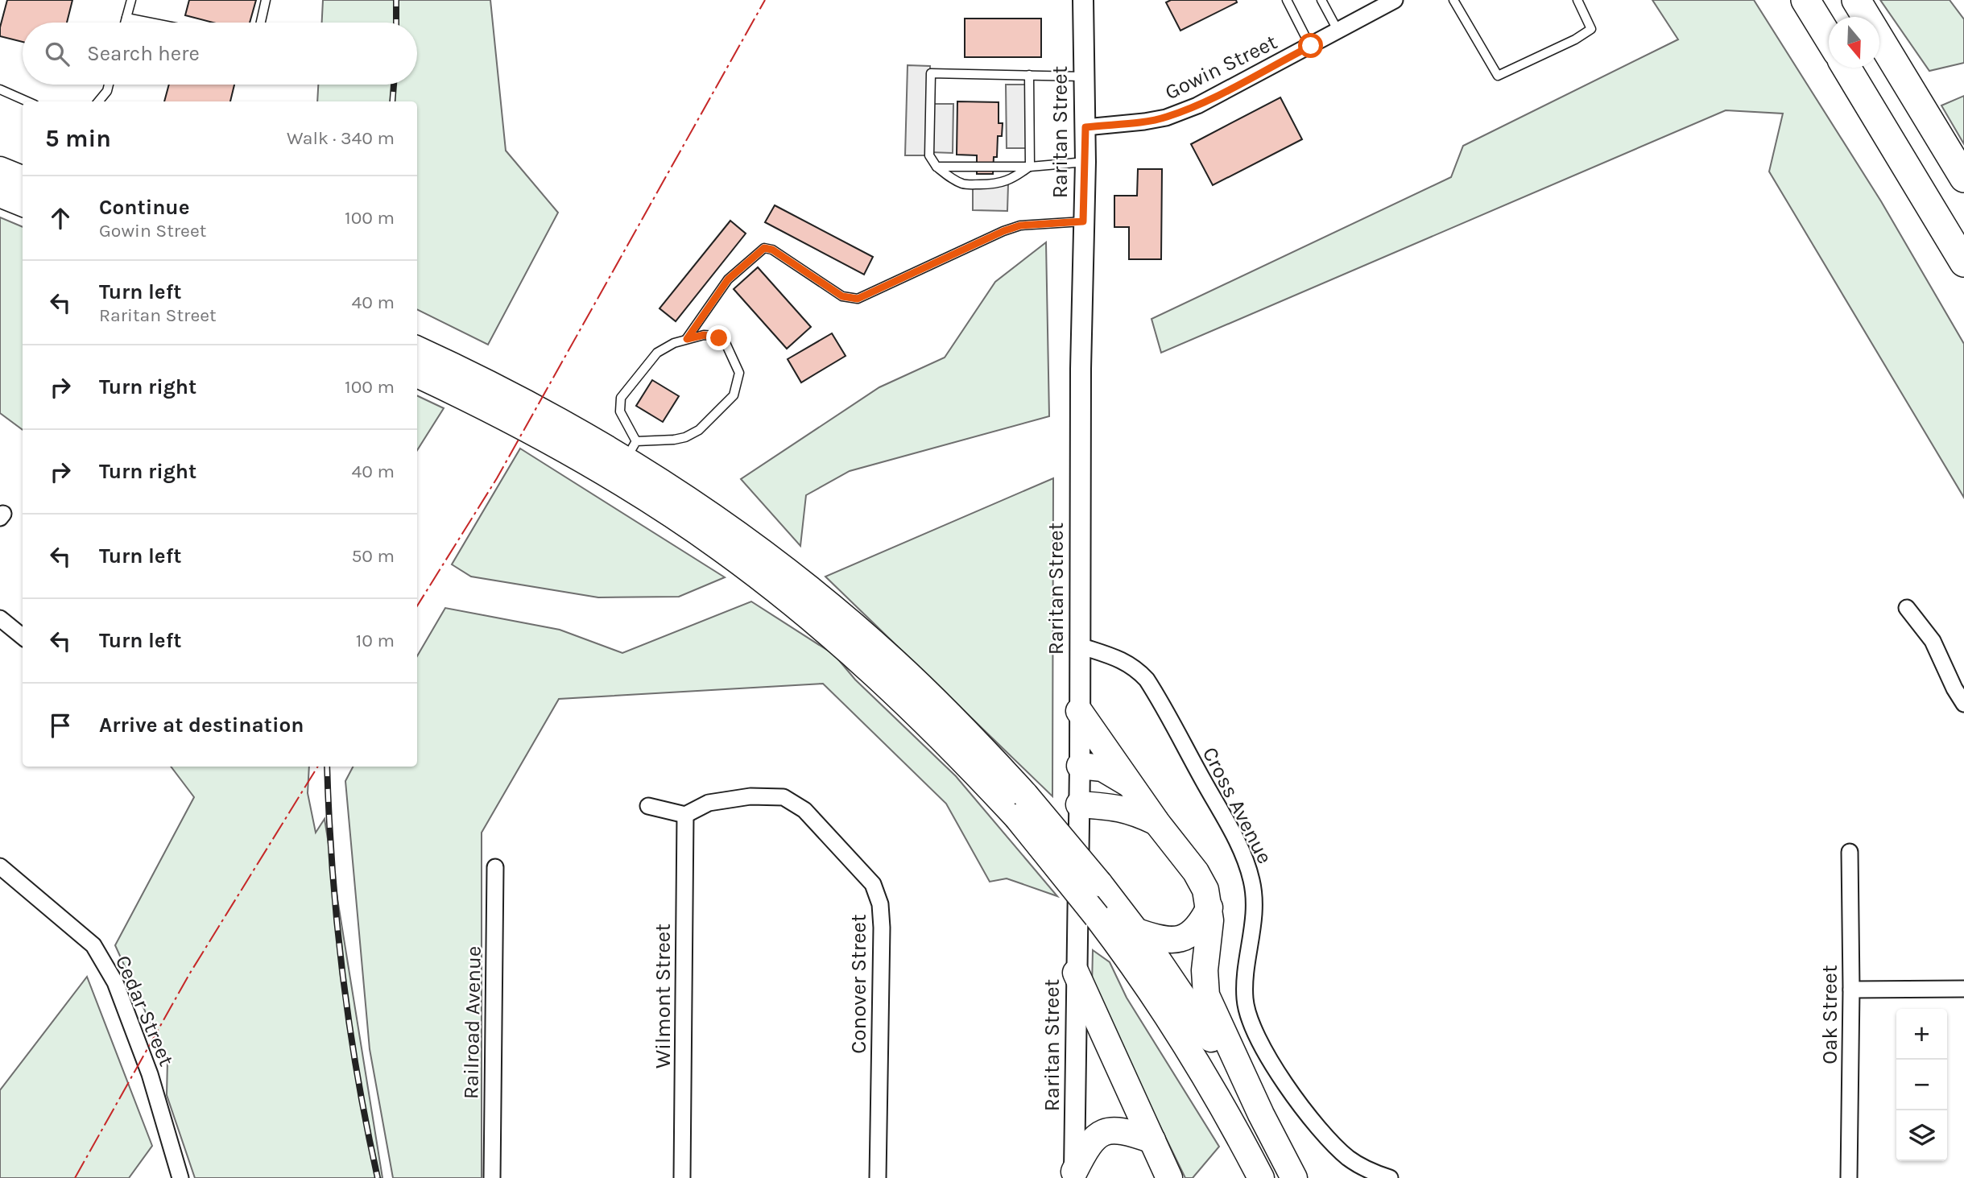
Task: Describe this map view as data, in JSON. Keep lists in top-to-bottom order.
{
  "streets": {
    "street": [
      "Gowin Street",
      "Raritan Street",
      "Cross Avenue",
      "Conover Street",
      "Wilmont Street",
      "Cedar Street",
      "Oak Street",
      "Railroad Avenue"
    ]
  },
  "crossings": [
    ["Gowin Street", "Raritan Street"],
    ["Raritan Street", "Cross Avenue"],
    ["Conover Street", "Wilmont Street"]
  ],
  "north": "bottom",
  "page": {
    "search": "Search here",
    "heading": ["5 min", "Walk · 340 m"],
    "list": [
      ["Continue", "Gowin Street", "100 m"],
      ["Turn left", "Raritan Street", "40 m"],
      ["Turn right", "100 m"],
      ["Turn right", "40 m"],
      ["Turn left", "50 m"],
      ["Turn left", "10 m"],
      "Arrive at destination"
    ],
    "map_buttons": ["+", "−"]
  }
}
